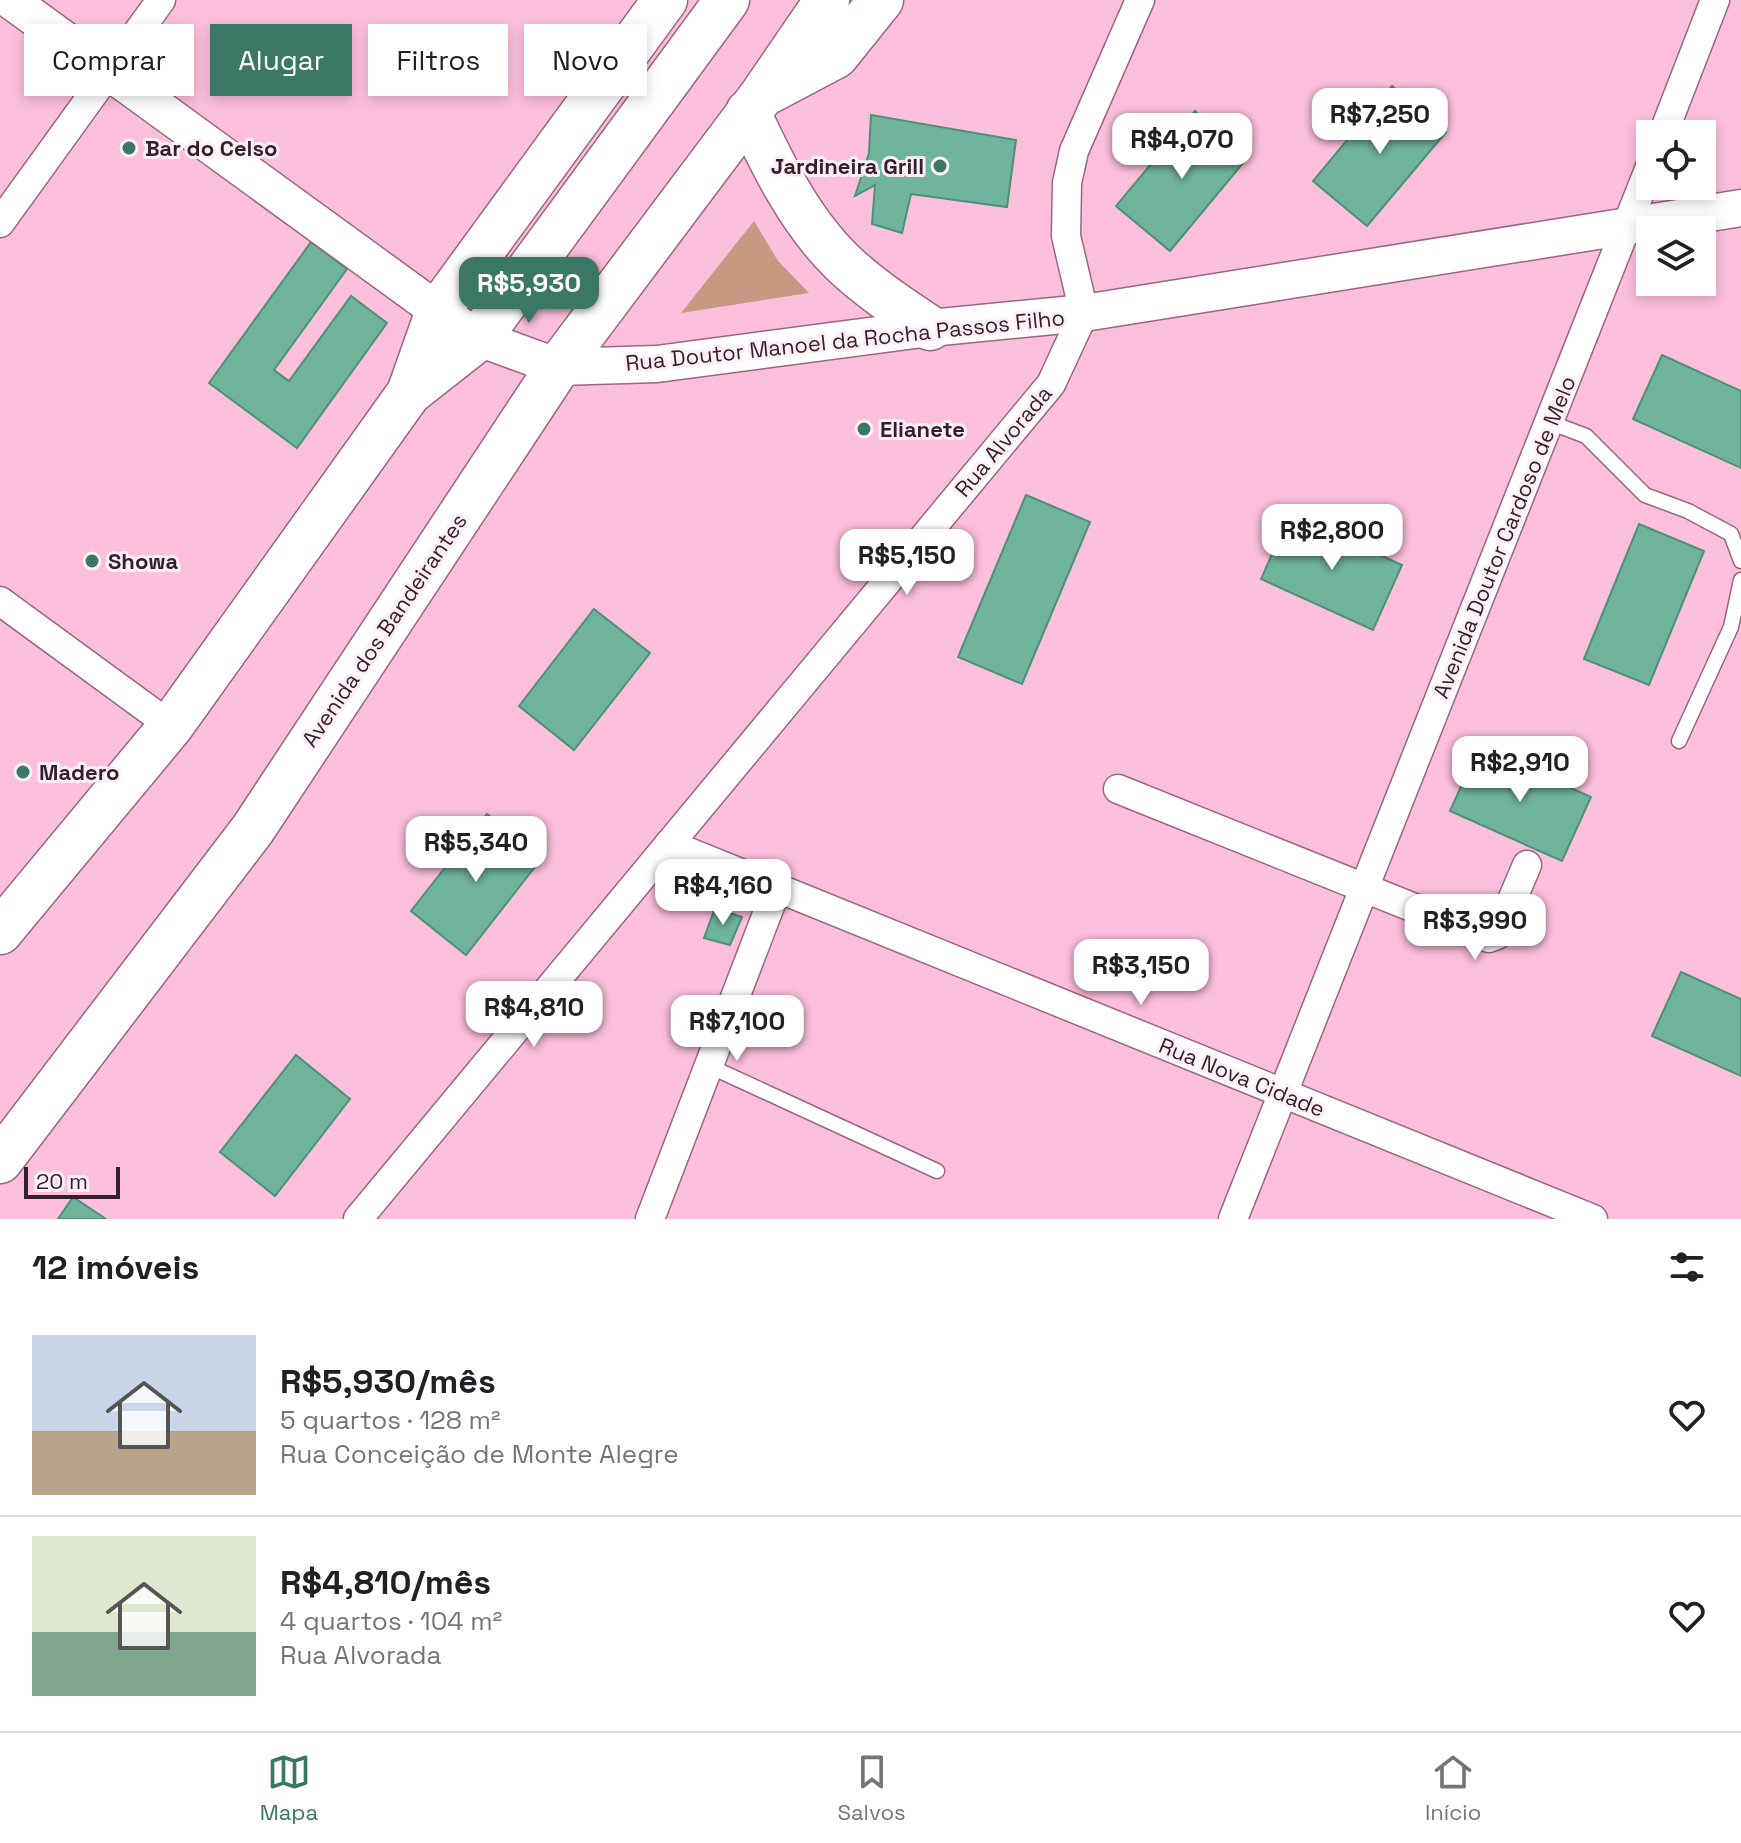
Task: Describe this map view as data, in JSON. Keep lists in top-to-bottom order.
{
  "streets": {
    "highway": ["Avenida dos Bandeirantes"],
    "street": [
      "Rua Doutor Manoel da Rocha Passos Filho",
      "Rua Alvorada",
      "Avenida Doutor Cardoso de Melo",
      "Rua Nova Cidade"
    ]
  },
  "crossings": [
    ["Rua Doutor Manoel da Rocha Passos Filho", "Rua Alvorada"],
    ["Rua Doutor Manoel da Rocha Passos Filho", "Avenida dos Bandeirantes"],
    ["Rua Alvorada", "Rua Nova Cidade"],
    ["Avenida Doutor Cardoso de Melo", "Rua Nova Cidade"]
  ],
  "places": [
    "Bar do Celso",
    "Jardineira Grill",
    "Elianete",
    "Showa",
    "Madero"
  ],
  "scale_bar": "20 m",
  "page": {
    "chip": [
      "Comprar",
      "Alugar",
      "Filtros",
      "Novo"
    ],
    "price": [
      "R$7,250",
      "R$4,070",
      "R$5,930",
      "R$2,800",
      "R$5,150",
      "R$2,910",
      "R$5,340",
      "R$4,160",
      "R$3,990",
      "R$3,150",
      "R$4,810",
      "R$7,100"
    ],
    "scale": "20 m",
    "heading": "12 imóveis",
    "list": [
      {
        "name": "R$5,930/mês",
        "note": "5 quartos · 128 m² · Rua Conceição de Monte Alegre"
      },
      {
        "name": "R$4,810/mês",
        "note": "4 quartos · 104 m² · Rua Alvorada"
      }
    ],
    "tabs": ["Mapa", "Salvos", "Início"]
  }
}
